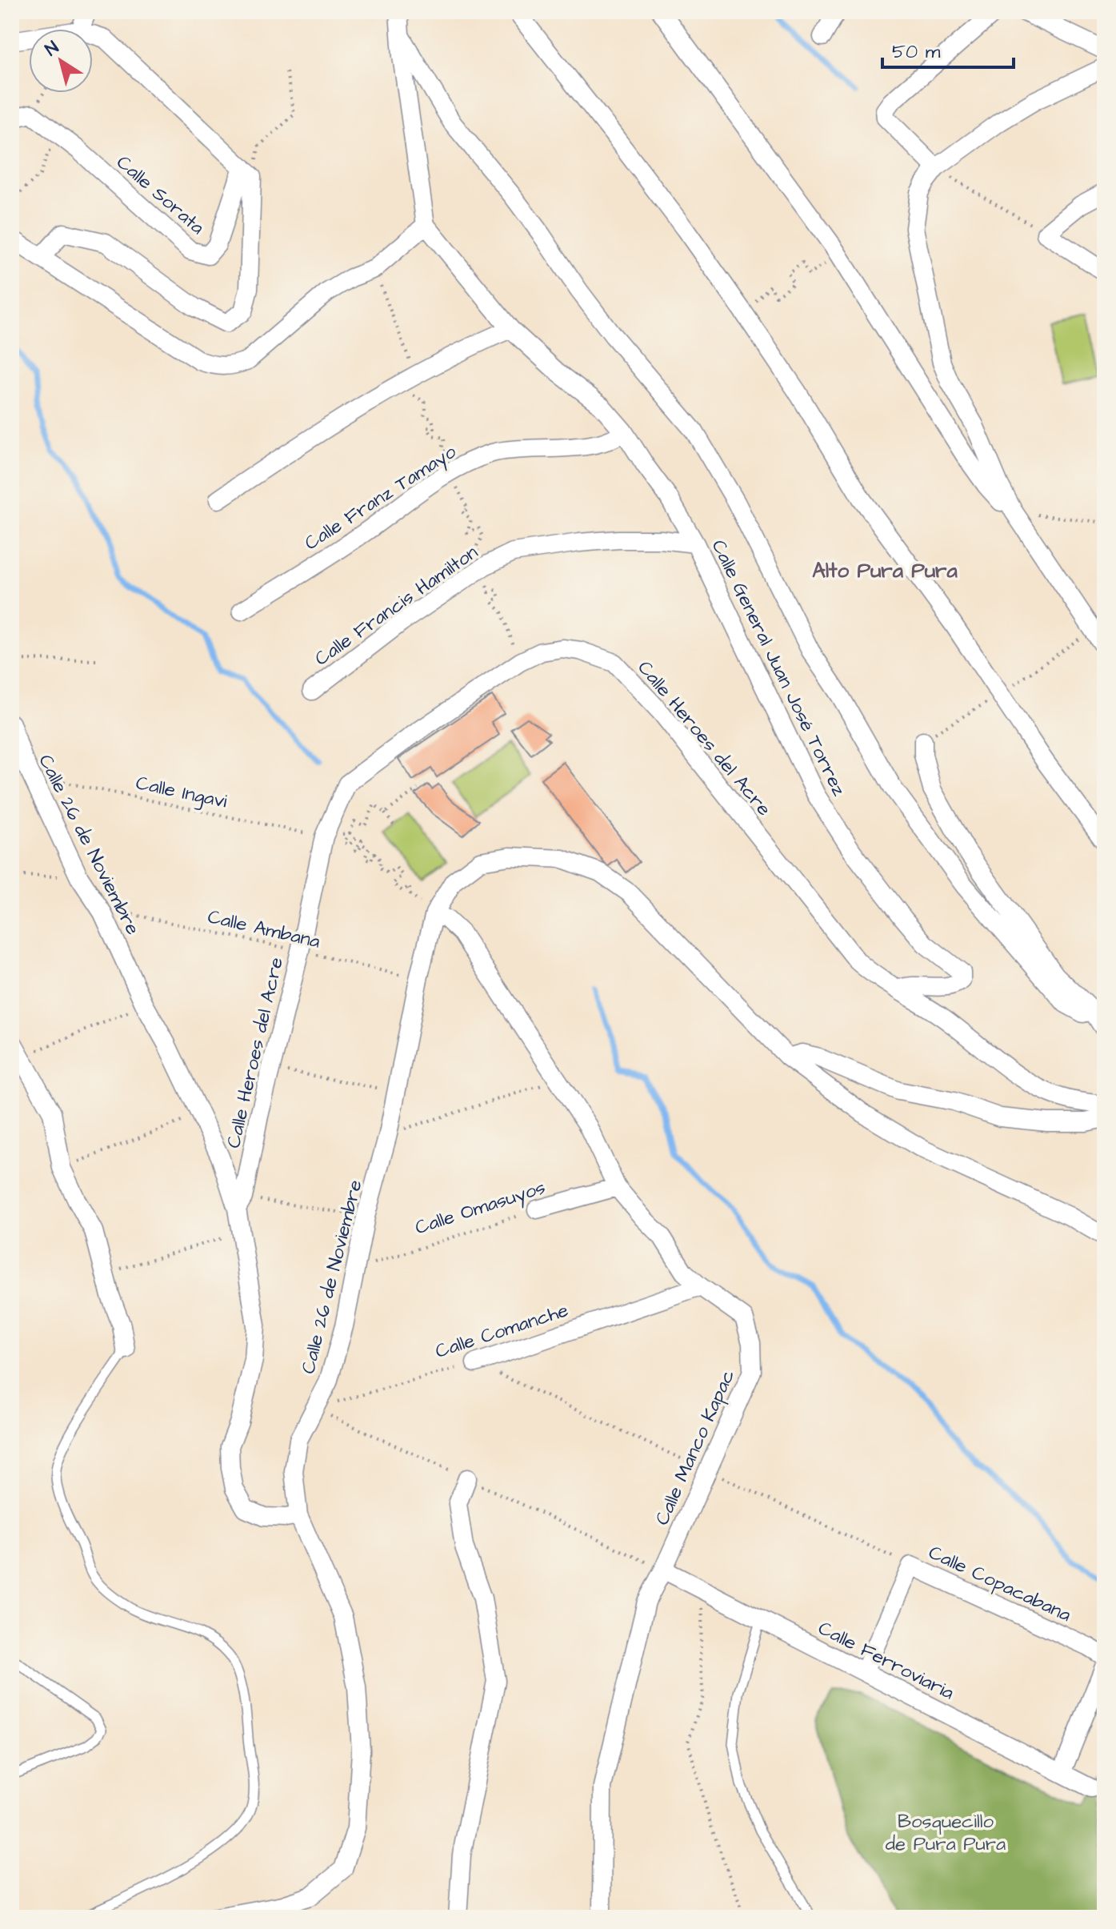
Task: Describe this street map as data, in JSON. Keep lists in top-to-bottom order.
{
  "streets": {
    "street": [
      "Calle Sorata",
      "Calle Franz Tamayo",
      "Calle Francis Hamilton",
      "Calle General Juan José Torrez",
      "Calle Heroes del Acre",
      "Calle 26 de Noviembre",
      "Calle Omasuyos",
      "Calle Comanche",
      "Calle Manco Kapac",
      "Calle Copacabana",
      "Calle Ferroviaria"
    ],
    "path": ["Calle Ingavi", "Calle Ambana"]
  },
  "crossings": [
    ["Calle Franz Tamayo", "Calle General Juan José Torrez"],
    ["Calle Francis Hamilton", "Calle General Juan José Torrez"],
    ["Calle General Juan José Torrez", "Calle Heroes del Acre"],
    ["Calle Heroes del Acre", "Calle Ingavi"],
    ["Calle Heroes del Acre", "Calle 26 de Noviembre"],
    ["Calle Heroes del Acre", "Calle Ambana"],
    ["Calle Ingavi", "Calle 26 de Noviembre"],
    ["Calle 26 de Noviembre", "Calle Ambana"],
    ["Calle 26 de Noviembre", "Calle Omasuyos"],
    ["Calle 26 de Noviembre", "Calle Comanche"],
    ["Calle 26 de Noviembre", "Calle Manco Kapac"],
    ["Calle Omasuyos", "Calle Manco Kapac"],
    ["Calle Comanche", "Calle Manco Kapac"],
    ["Calle Manco Kapac", "Calle Ferroviaria"],
    ["Calle Copacabana", "Calle Ferroviaria"]
  ],
  "districts": ["Alto Pura Pura"],
  "parks": ["Bosquecillo de Pura Pura"],
  "scale_bar": "50 m",
  "north": "top left"
}
